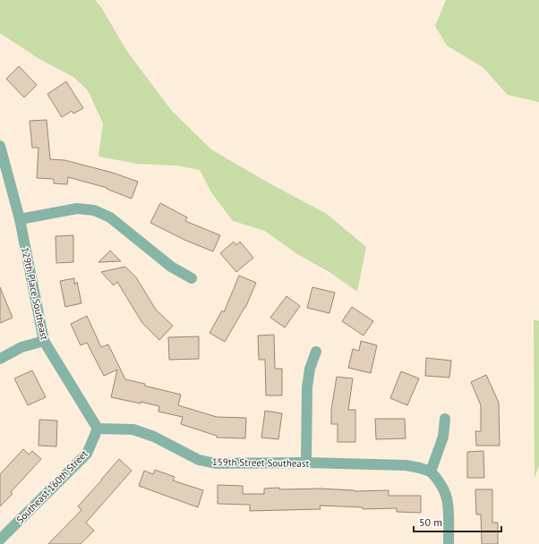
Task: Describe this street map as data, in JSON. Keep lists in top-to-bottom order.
{
  "streets": {
    "street": ["129th Place Southeast", "159th Street Southeast", "Southeast 160th Street"]
  },
  "crossings": [
    ["129th Place Southeast", "159th Street Southeast"],
    ["129th Place Southeast", "Southeast 160th Street"],
    ["159th Street Southeast", "Southeast 160th Street"]
  ],
  "scale_bar": "50 m"
}
